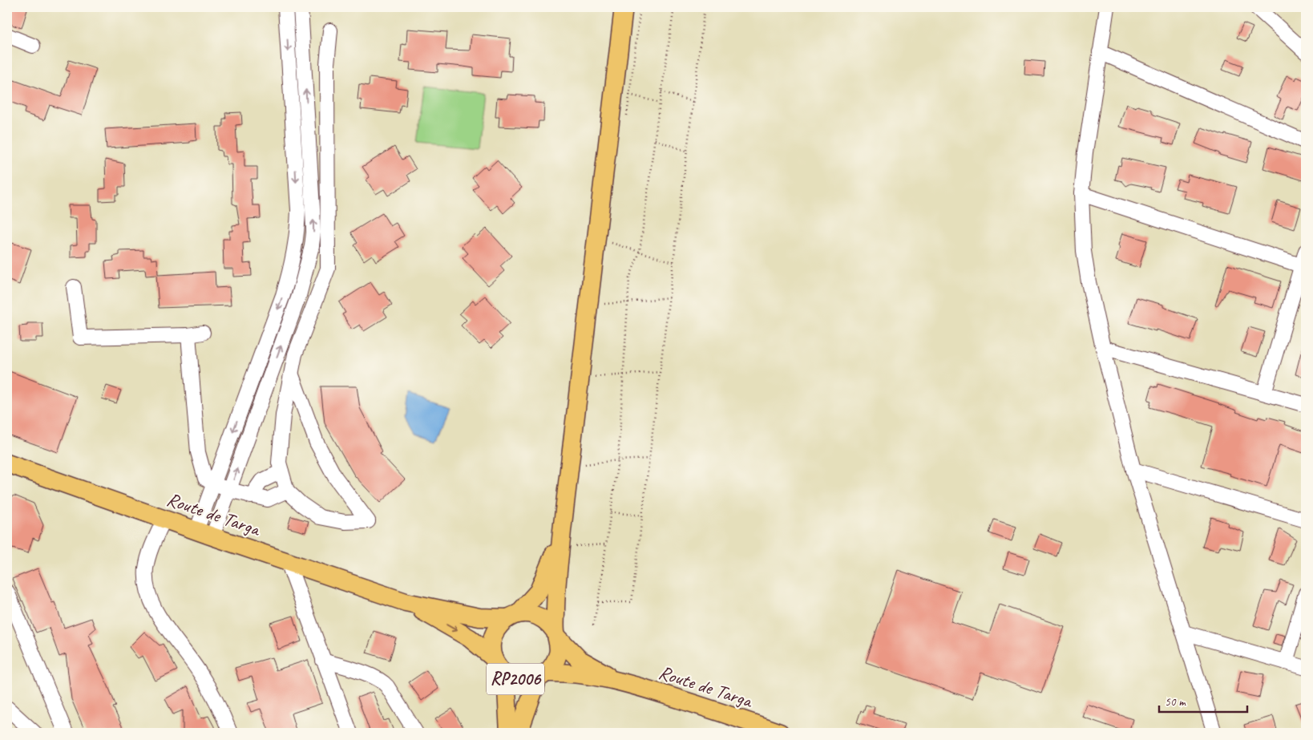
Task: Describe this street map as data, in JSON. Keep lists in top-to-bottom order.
{
  "streets": {
    "main road": ["Route de Targa", "RP2006"]
  },
  "crossings": [
    ["Route de Targa", "RP2006"]
  ],
  "scale_bar": "50 m"
}
